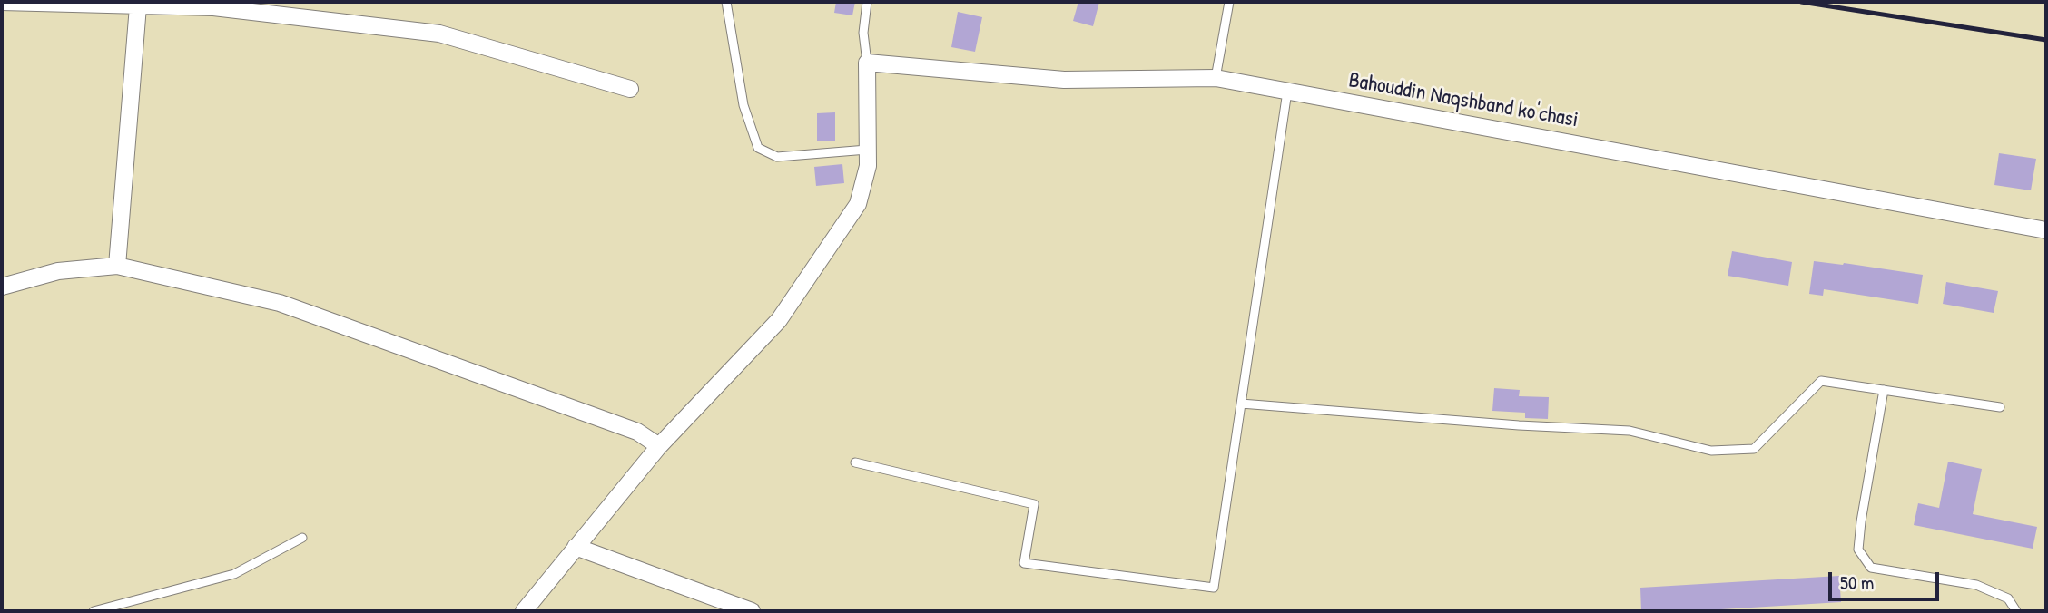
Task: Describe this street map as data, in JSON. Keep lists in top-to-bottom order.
{
  "streets": {
    "street": ["Bahouddin Naqshband ko'chasi"]
  },
  "scale_bar": "50 m"
}
